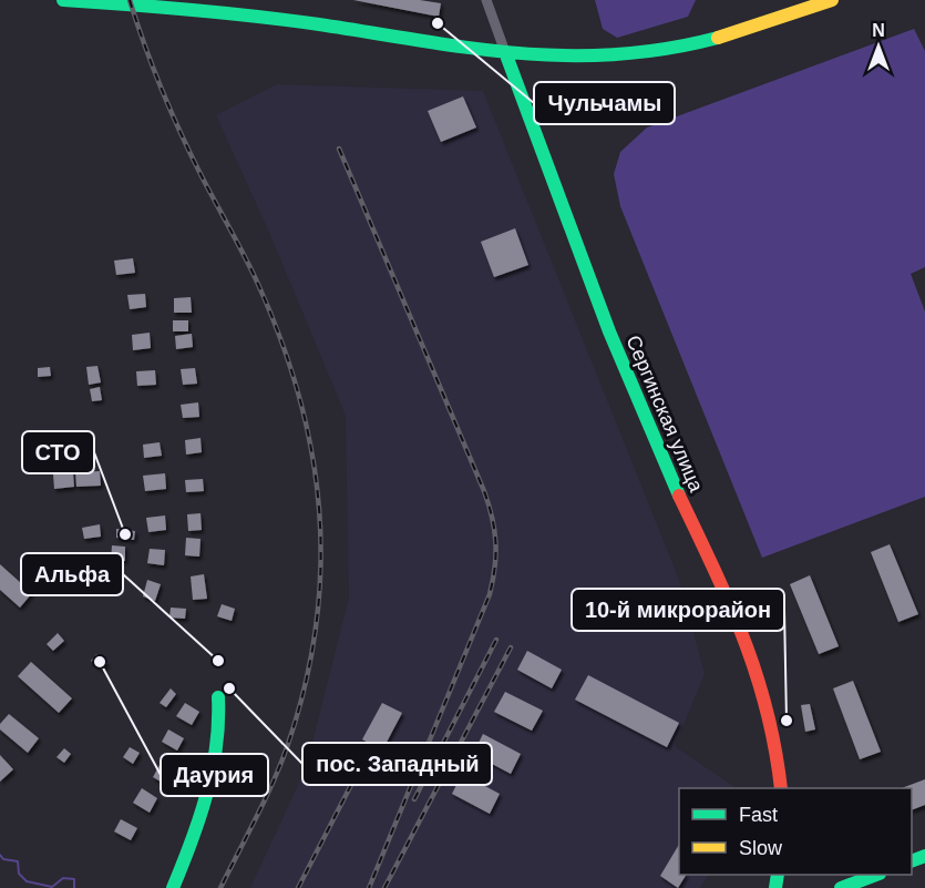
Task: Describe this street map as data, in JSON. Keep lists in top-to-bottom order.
{
  "streets": {
    "main road": ["Сергинская улица"]
  },
  "places": [
    "Чульчамы",
    "СТО",
    "Альфа",
    "Даурия",
    "пос. Западный",
    "10-й микрорайон"
  ],
  "legend": ["Fast", "Slow"],
  "north": "top"
}
